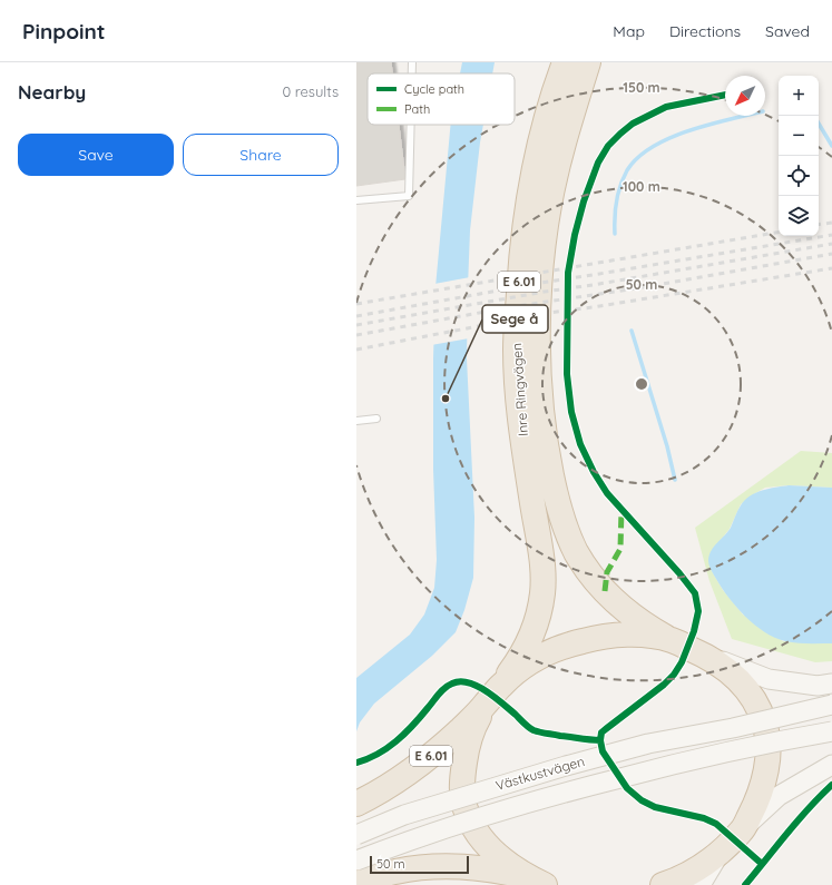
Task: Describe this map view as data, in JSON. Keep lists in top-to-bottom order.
{
  "streets": {
    "highway": ["E 6.01", "Inre Ringvägen"],
    "main road": ["Västkustvägen"]
  },
  "places": ["Sege å"],
  "legend": ["Cycle path", "Path"],
  "scale_bar": "50 m",
  "north": "bottom left",
  "page": {
    "header": "Pinpoint",
    "nav": ["Map", "Directions", "Saved"],
    "heading": ["Nearby", "0 results"],
    "map_buttons": ["+", "−"],
    "buttons": ["Save", "Share"],
    "scale": "50 m"
  },
  "rings": ["150 m", "100 m", "50 m"]
}
